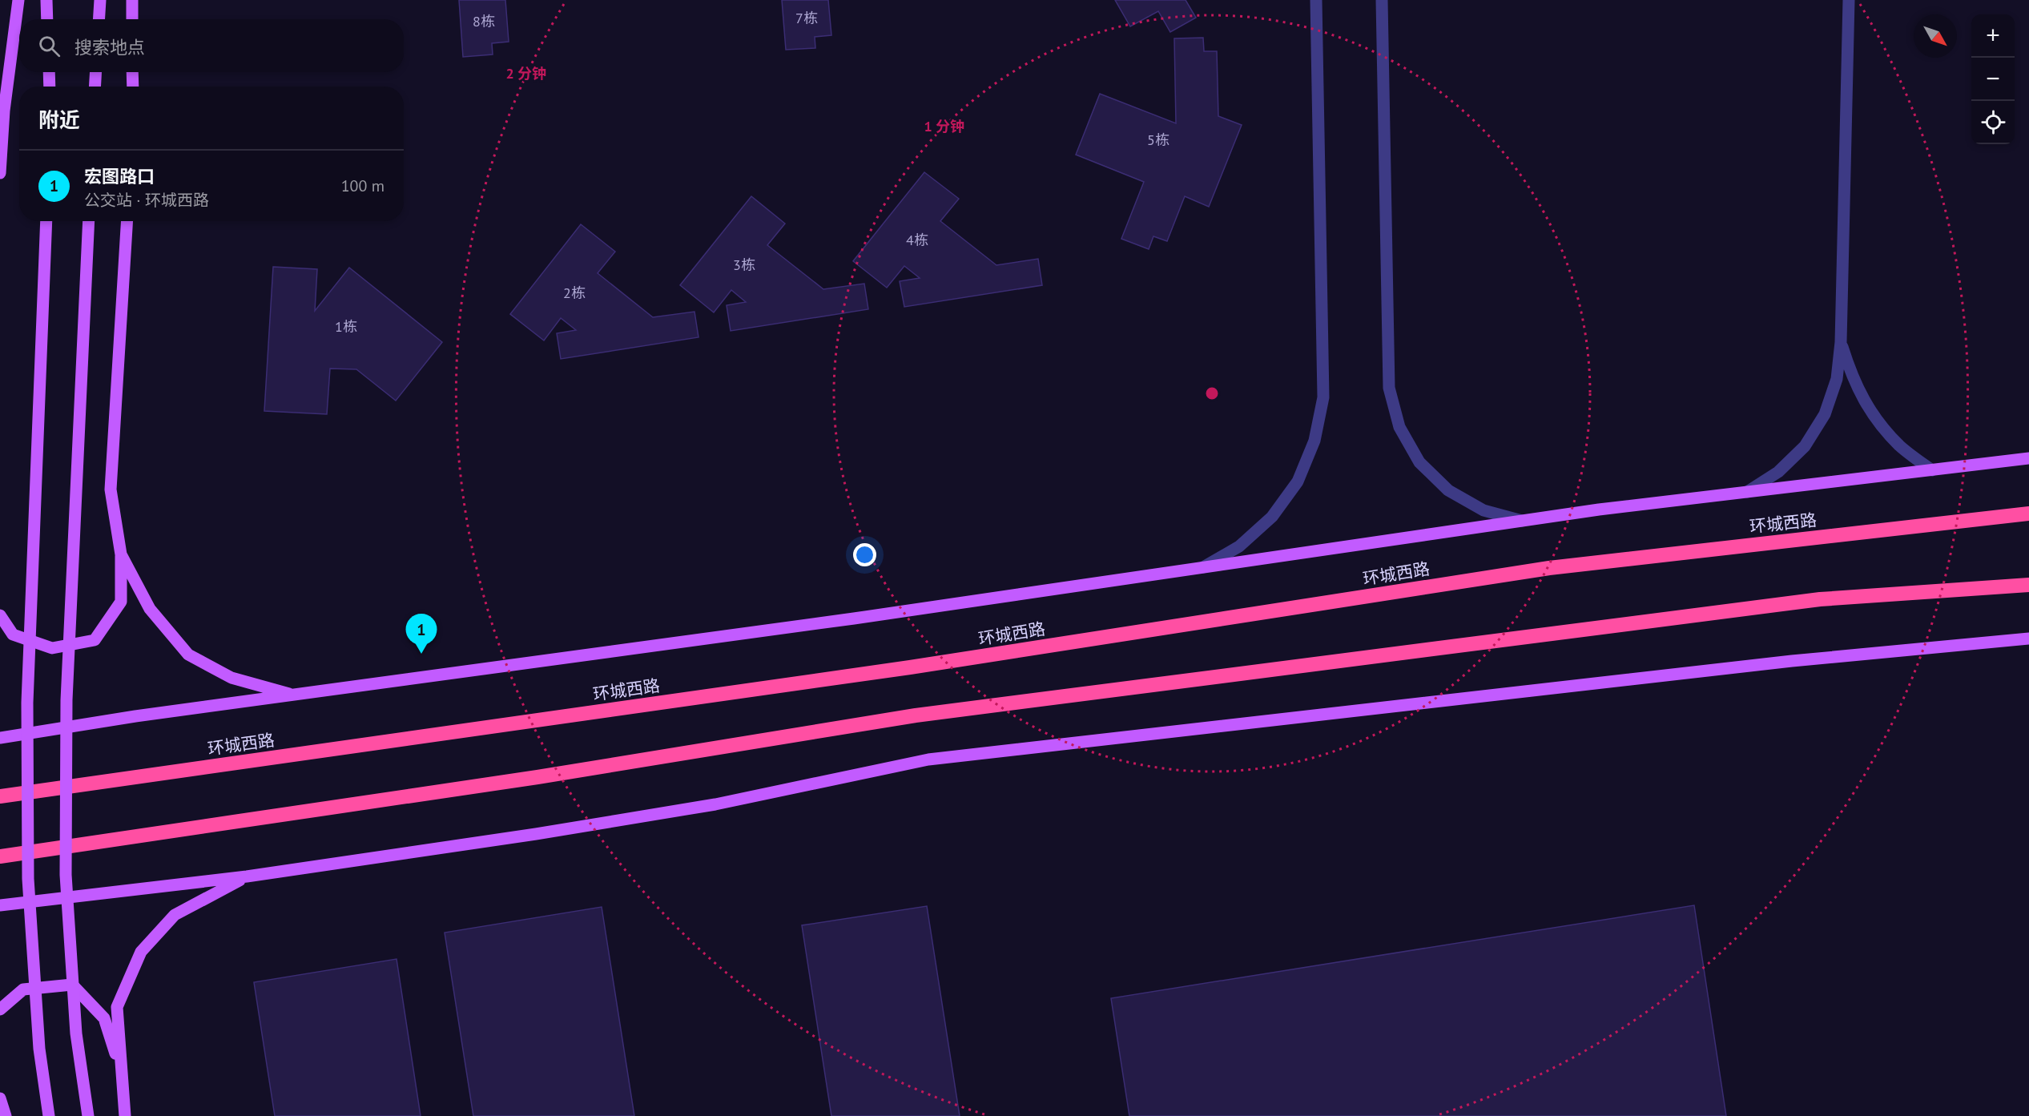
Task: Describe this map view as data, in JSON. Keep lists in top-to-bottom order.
{
  "streets": {
    "highway": ["环城西路"]
  },
  "house_numbers": [
    "7栋",
    "8栋",
    "5栋",
    "4栋",
    "3栋",
    "2栋",
    "1栋"
  ],
  "north": "bottom right",
  "page": {
    "map_buttons": ["+", "−"],
    "search": "搜索地点",
    "heading": "附近",
    "list": [
      {
        "mark": "1",
        "name": "宏图路口",
        "note": "公交站 · 环城西路",
        "value": "100 m"
      }
    ],
    "pins": "1"
  },
  "rings": ["2 分钟", "1 分钟"]
}
